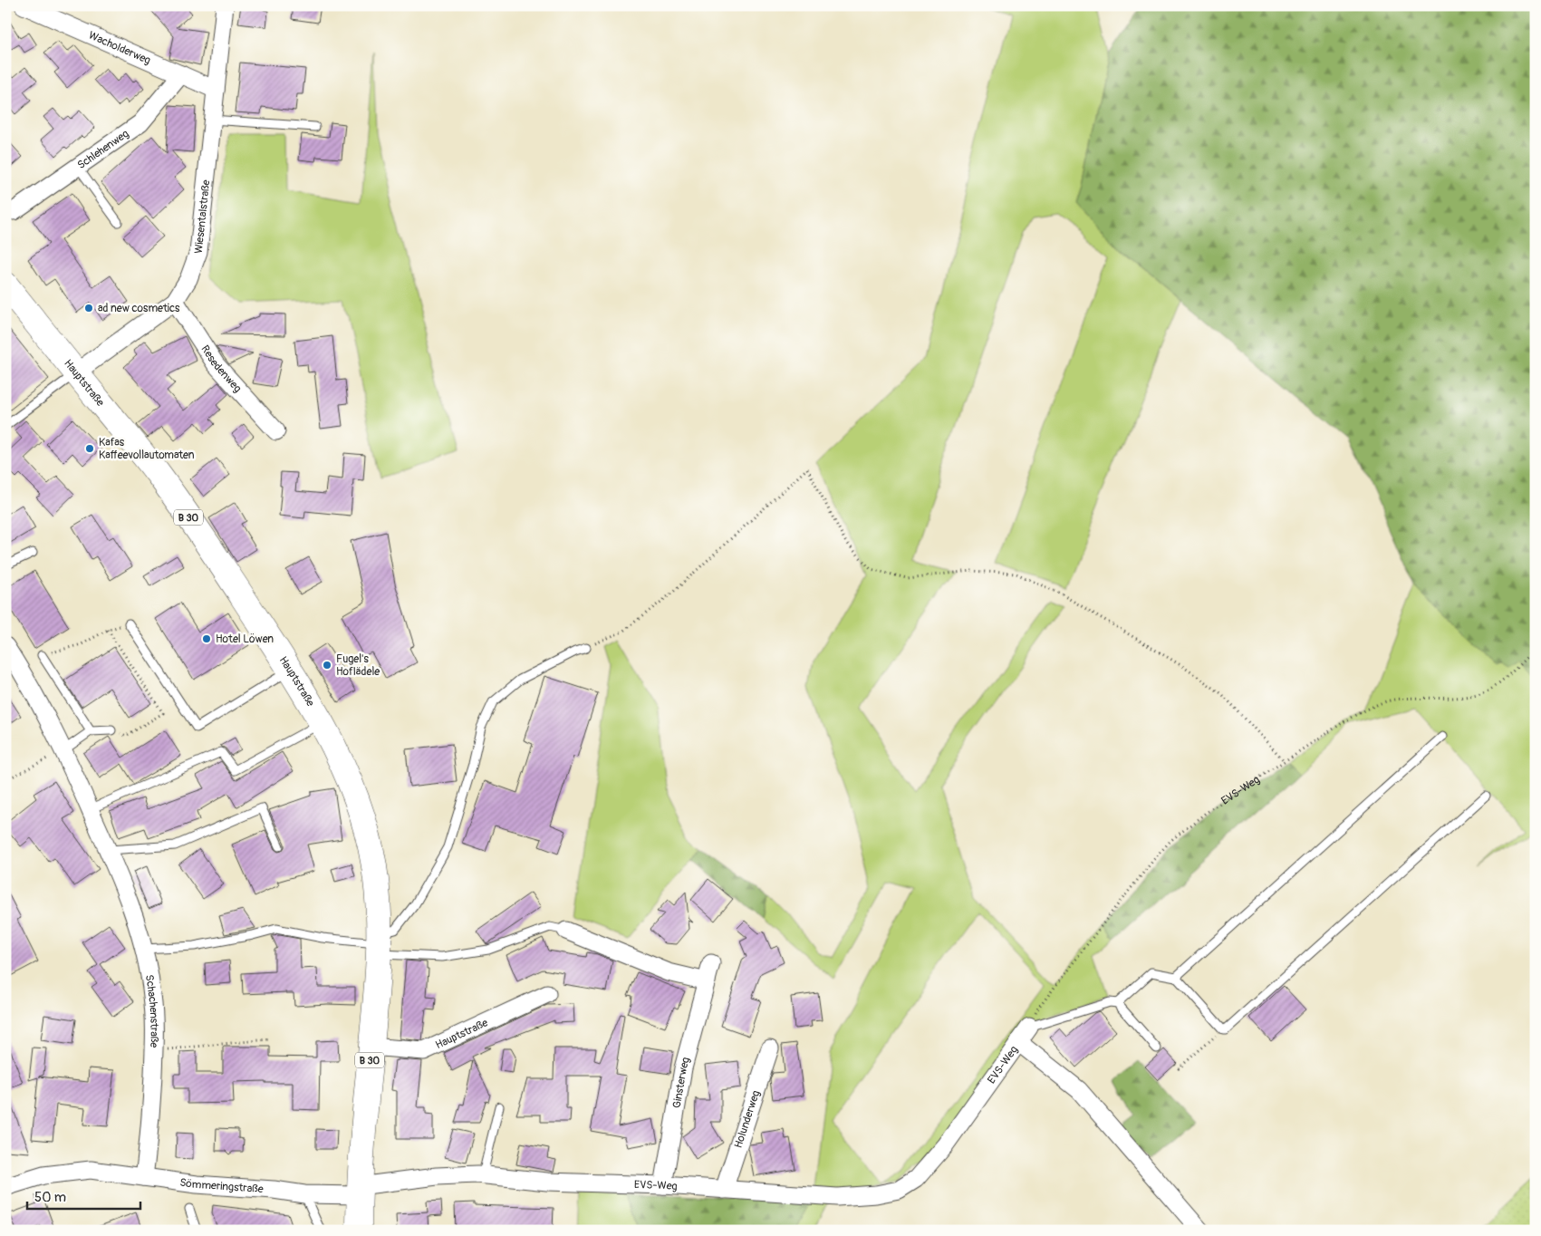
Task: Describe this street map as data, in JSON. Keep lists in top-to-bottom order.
{
  "streets": {
    "main road": ["Hauptstraße", "B 30"],
    "street": [
      "Wacholderweg",
      "Schlehenweg",
      "Wiesentalstraße",
      "Resedenweg",
      "EVS-Weg",
      "Schachenstraße",
      "Ginsterweg",
      "Holunderweg",
      "Sömmeringstraße"
    ]
  },
  "crossings": [
    ["Wacholderweg", "Schlehenweg"],
    ["Wacholderweg", "Wiesentalstraße"],
    ["Wiesentalstraße", "Resedenweg"],
    ["Wiesentalstraße", "Hauptstraße"],
    ["Hauptstraße", "EVS-Weg"],
    ["Hauptstraße", "Sömmeringstraße"],
    ["EVS-Weg", "Ginsterweg"],
    ["EVS-Weg", "Holunderweg"],
    ["EVS-Weg", "Sömmeringstraße"],
    ["Schachenstraße", "Sömmeringstraße"]
  ],
  "places": [
    "ad new cosmetics",
    "Kafas Kaffeevollautomaten",
    "Hotel Löwen",
    "Fugel's Hoflädele"
  ],
  "scale_bar": "50 m"
}
